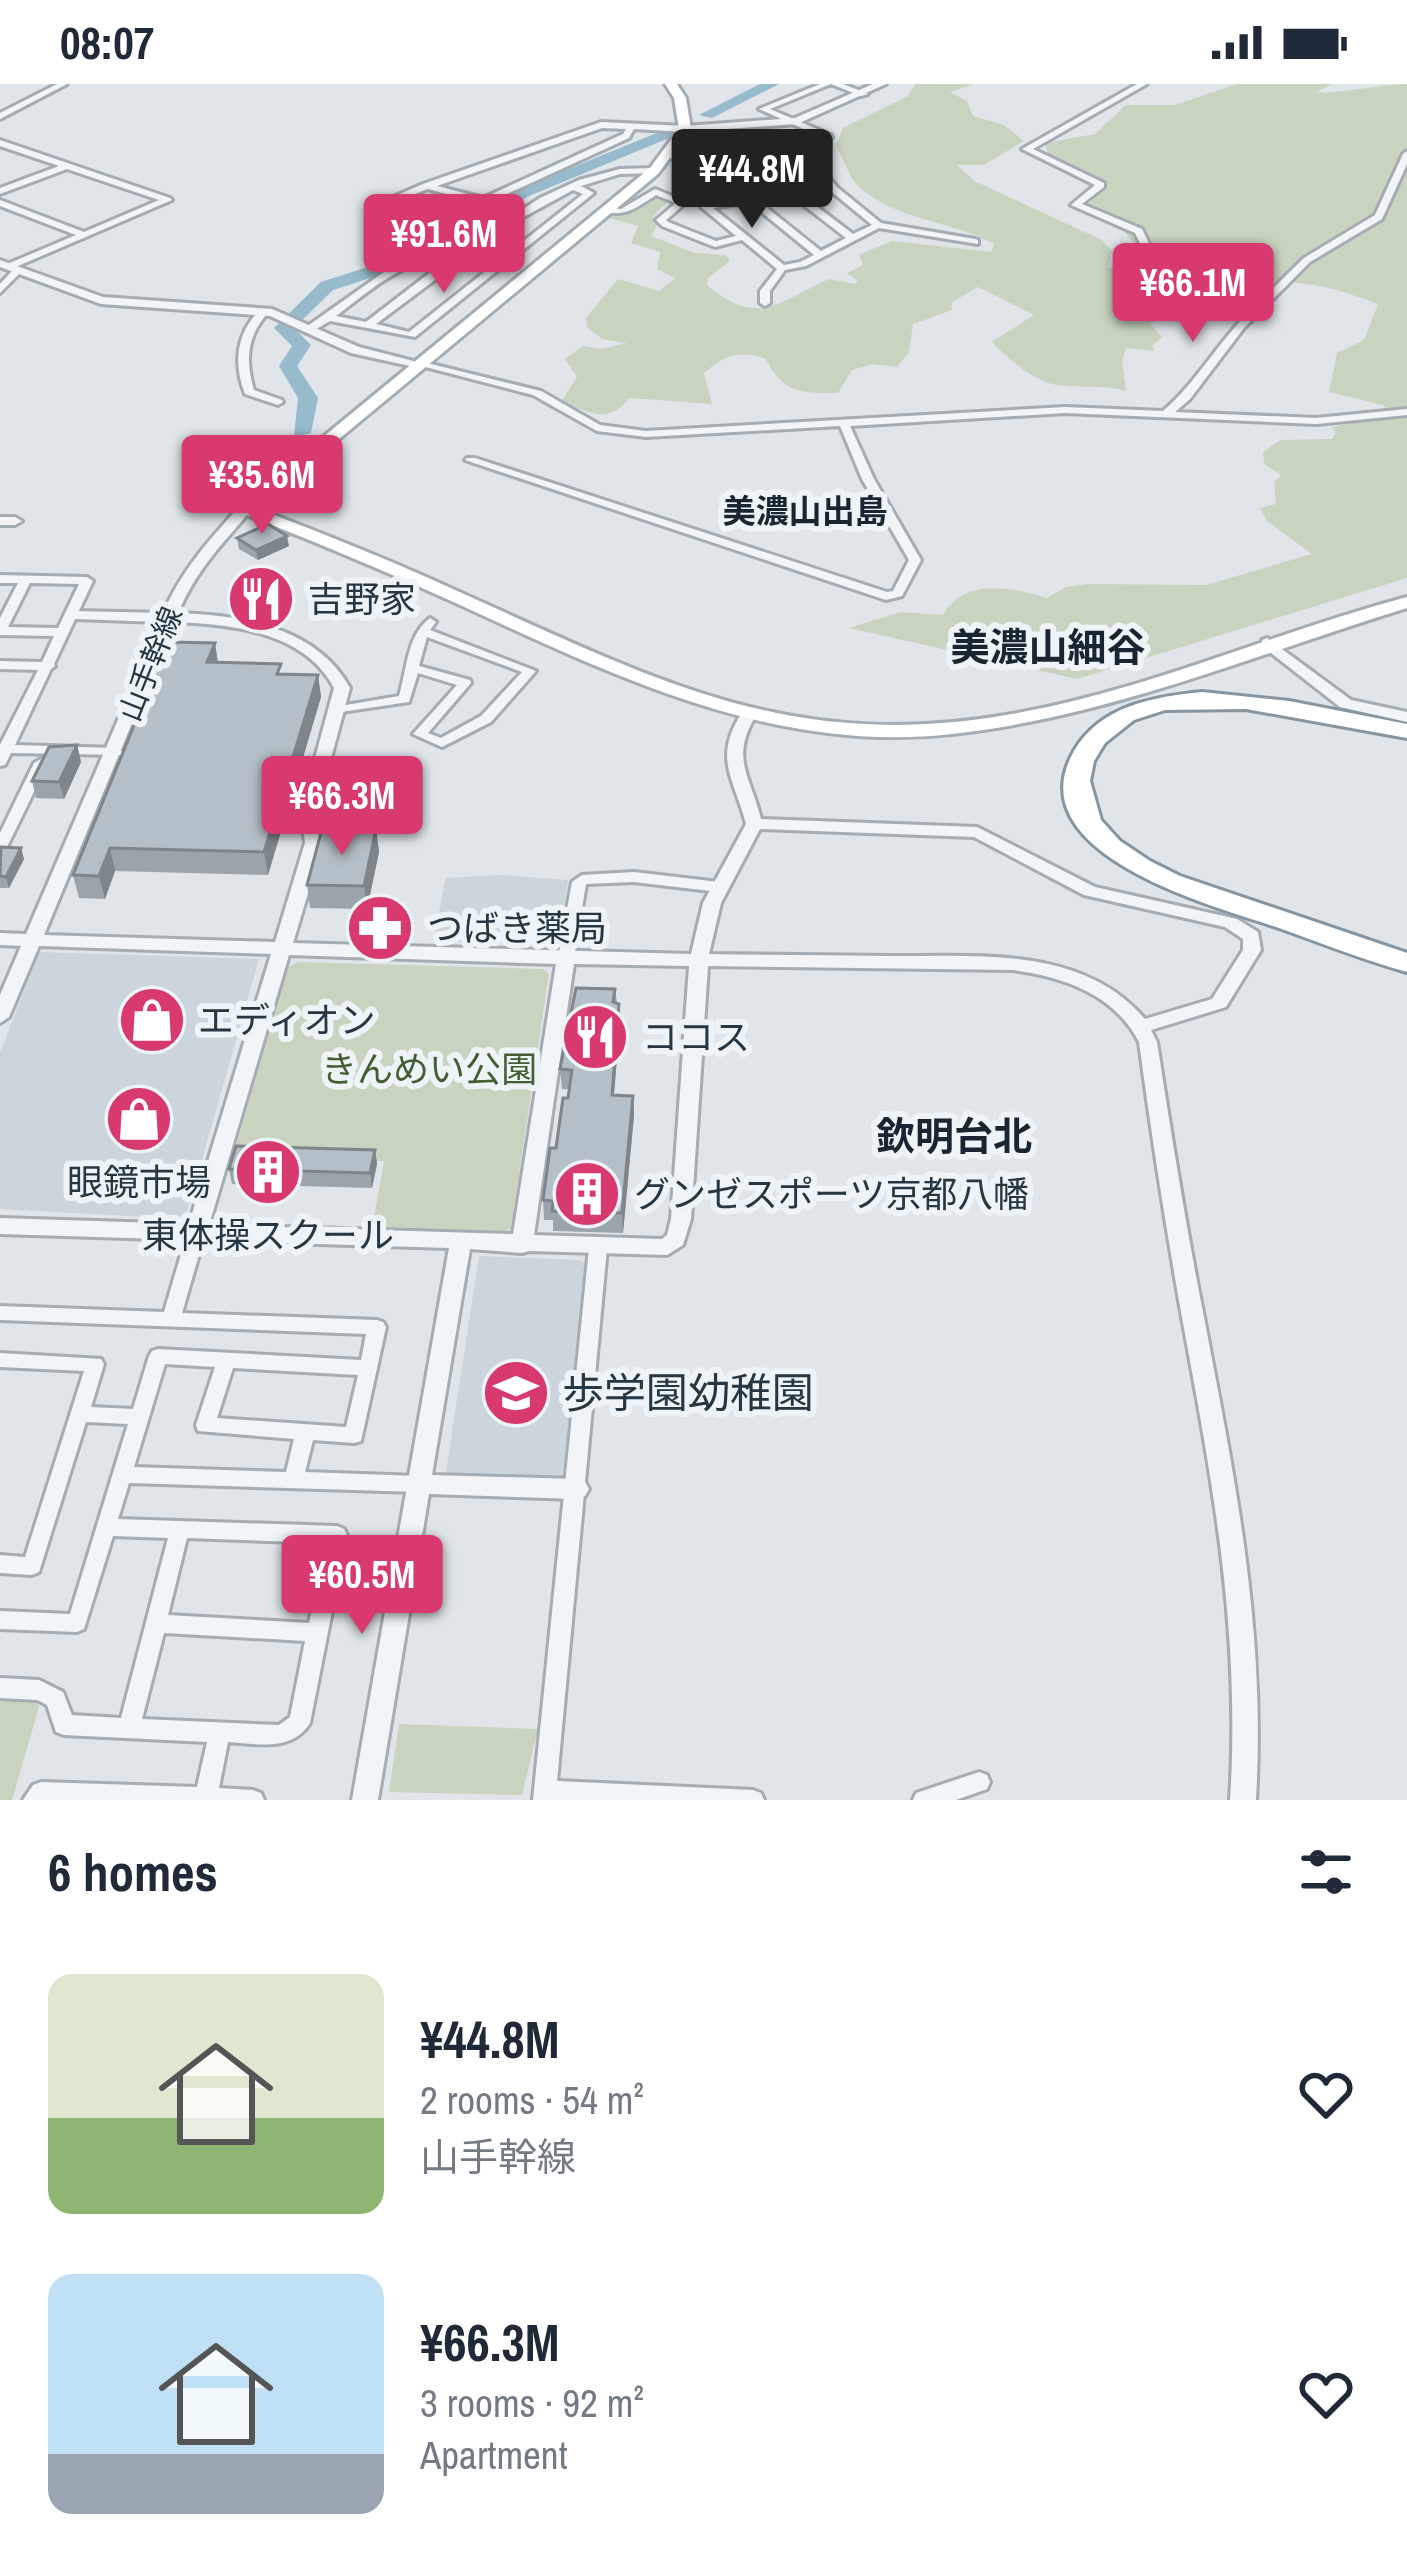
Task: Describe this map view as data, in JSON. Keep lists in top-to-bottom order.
{
  "streets": {
    "main road": ["山手幹線"]
  },
  "districts": ["美濃山出島", "美濃山細谷", "欽明台北"],
  "parks": ["きんめい公園"],
  "places": {
    "restaurant": ["吉野家", "ココス"],
    "pharmacy": ["つばき薬局"],
    "shop": ["エディオン", "眼鏡市場"],
    "building": ["東体操スクール", "グンゼスポーツ京都八幡"],
    "school or university": ["歩学園幼稚園"]
  },
  "page": {
    "status": "08:07",
    "price": [
      "¥44.8M",
      "¥91.6M",
      "¥66.1M",
      "¥35.6M",
      "¥66.3M",
      "¥60.5M"
    ],
    "heading": "6 homes",
    "list": [
      {
        "name": "¥44.8M",
        "note": "2 rooms · 54 m² · 山手幹線"
      },
      {
        "name": "¥66.3M",
        "note": "3 rooms · 92 m² · Apartment"
      }
    ]
  }
}
